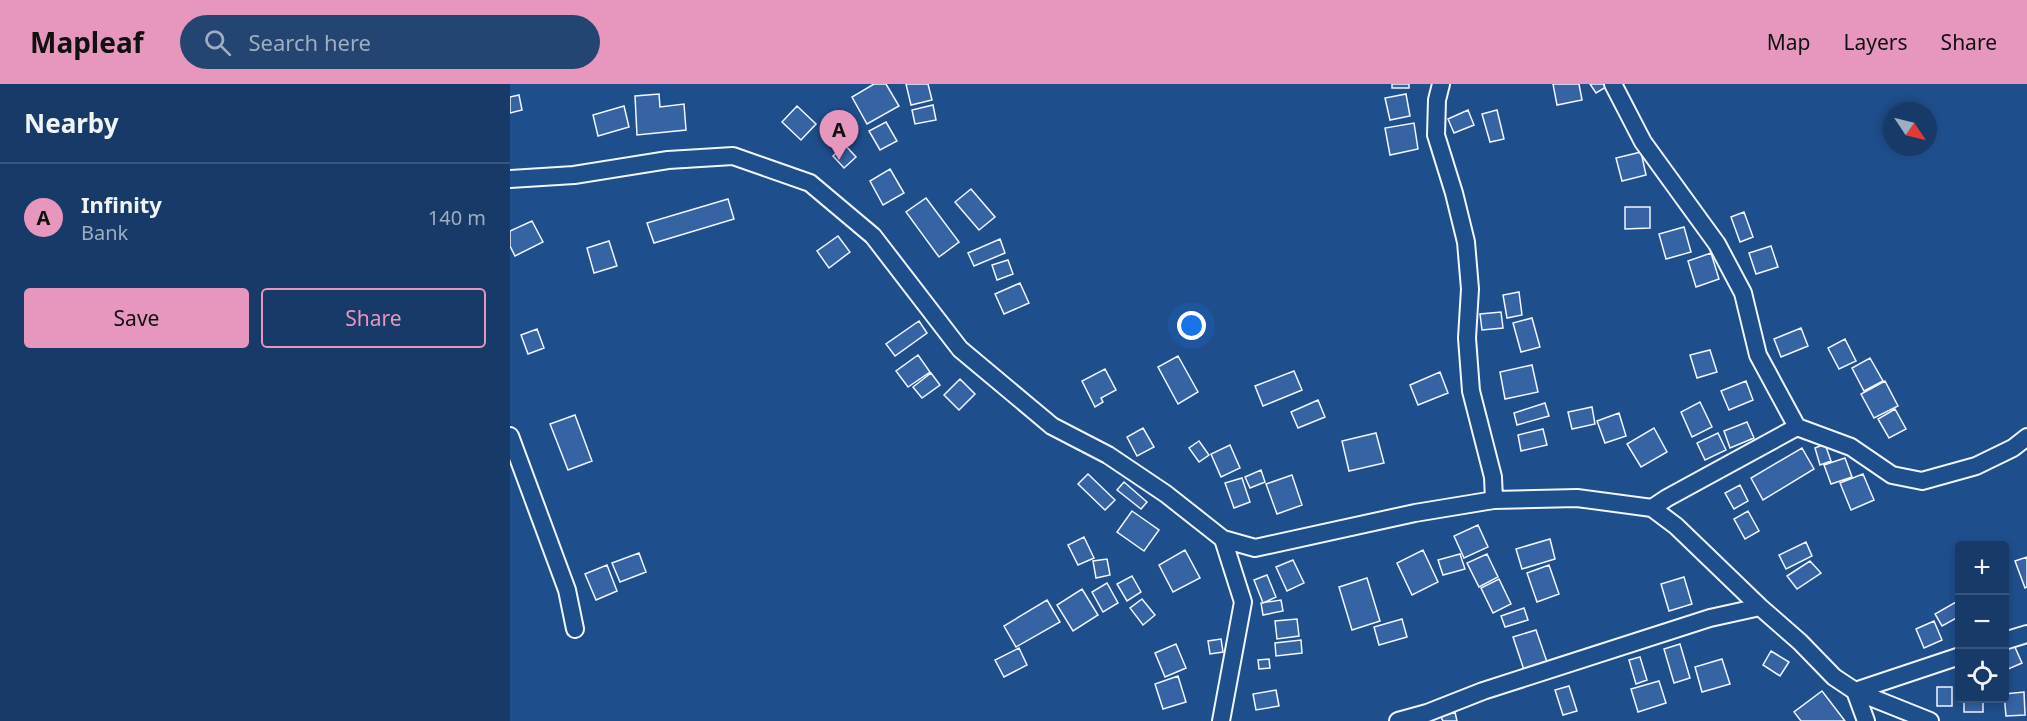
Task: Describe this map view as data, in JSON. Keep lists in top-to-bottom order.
{
  "north": "bottom right",
  "page": {
    "header": "Mapleaf",
    "search": "Search here",
    "nav": ["Map", "Layers", "Share"],
    "heading": "Nearby",
    "pins": "A",
    "list": [
      {
        "mark": "A",
        "name": "Infinity",
        "note": "Bank",
        "value": "140 m"
      }
    ],
    "buttons": ["Save", "Share"],
    "map_buttons": ["+", "−"]
  }
}
